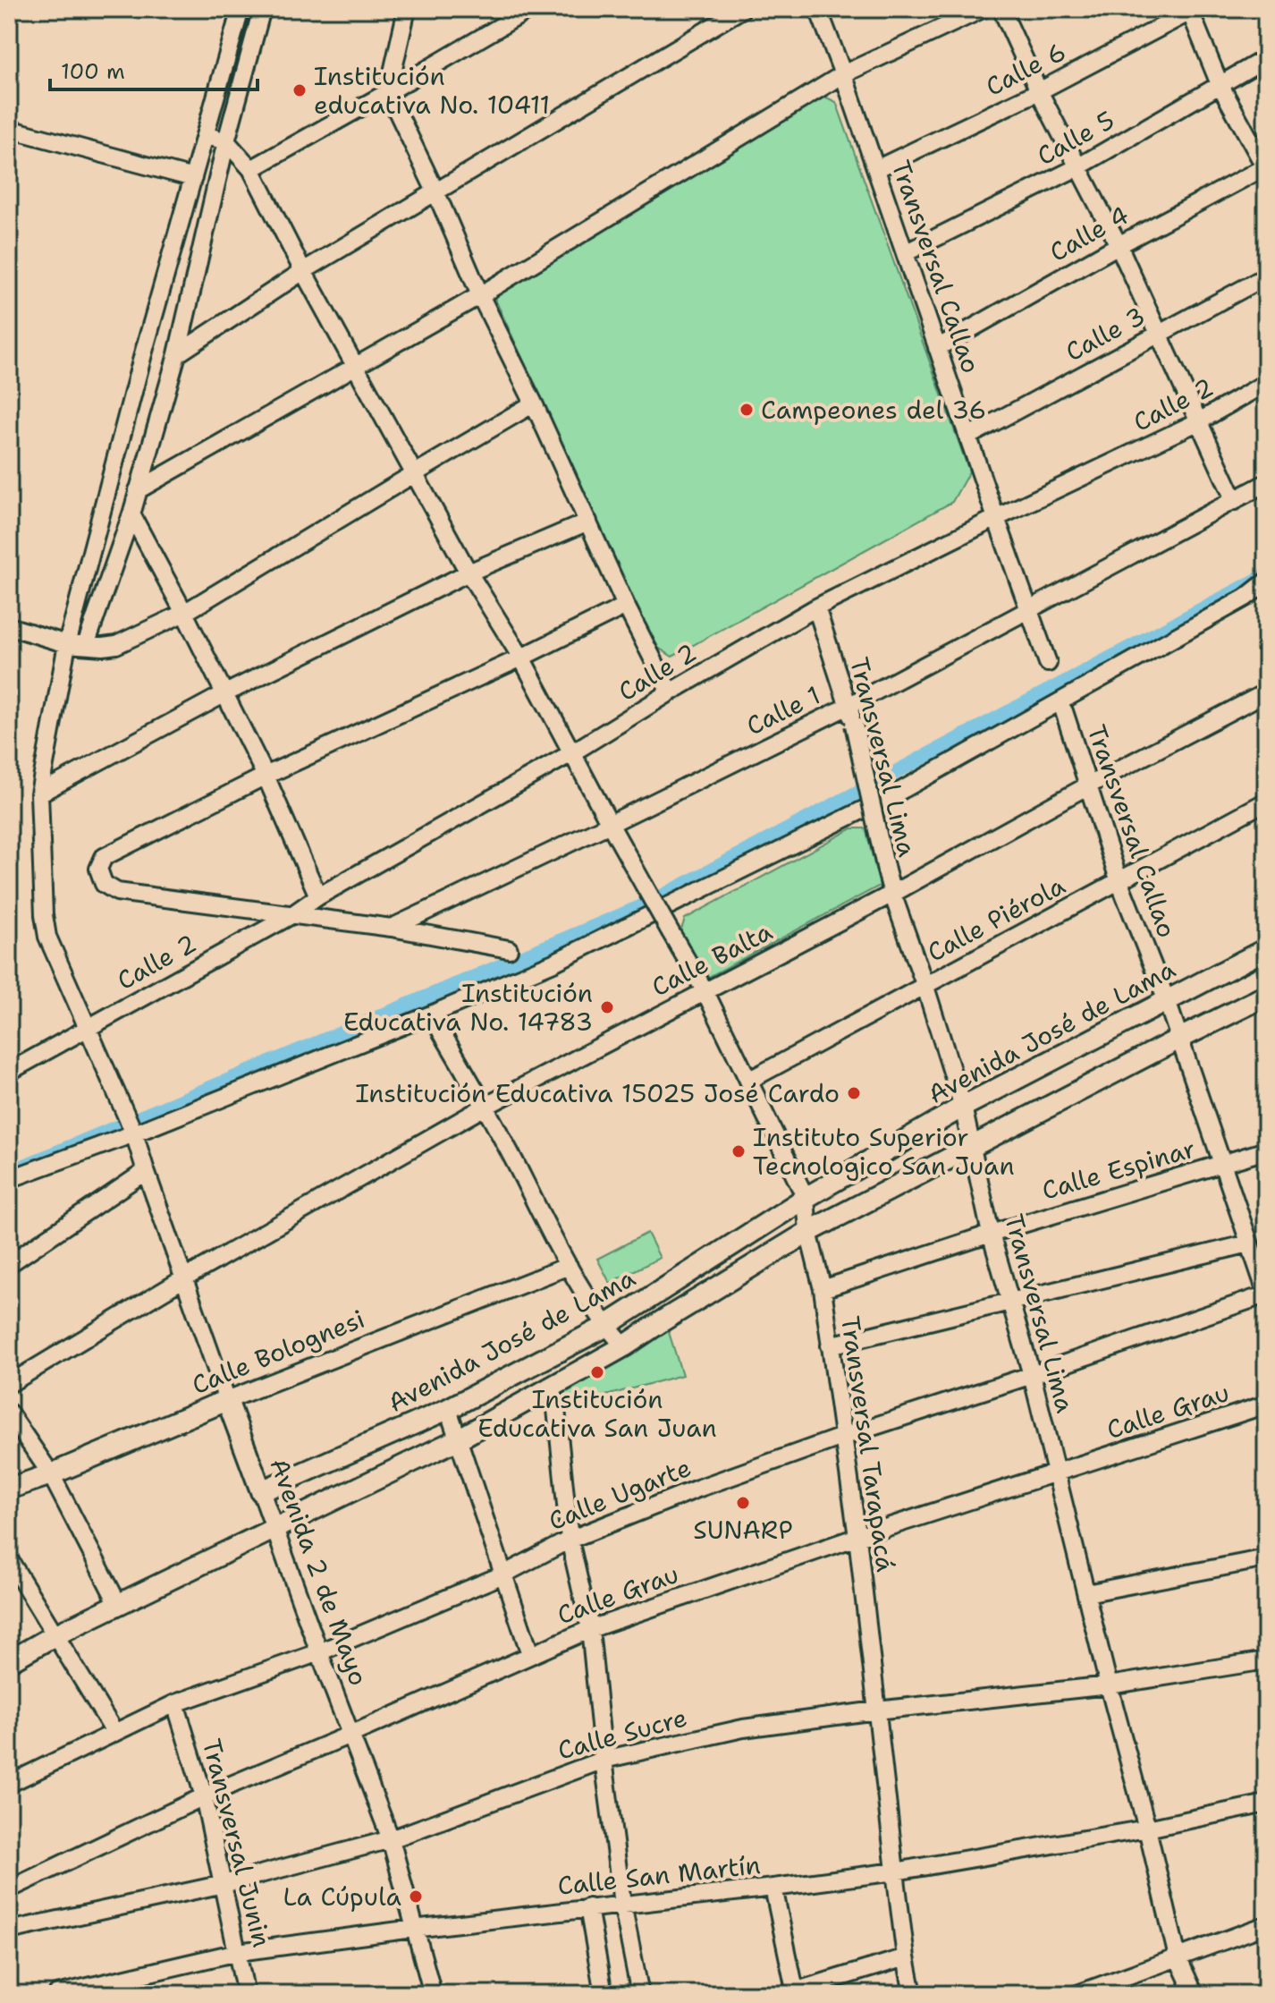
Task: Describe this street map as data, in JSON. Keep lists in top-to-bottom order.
{
  "streets": {
    "main road": ["Avenida José de Lama", "Calle Bolognesi", "Avenida 2 de Mayo"],
    "street": [
      "Calle 6",
      "Calle 5",
      "Calle 4",
      "Transversal Callao",
      "Calle 3",
      "Calle 2",
      "Calle 1",
      "Transversal Lima",
      "Calle Piérola",
      "Calle Balta",
      "Calle Espinar",
      "Calle Grau",
      "Transversal Tarapacá",
      "Calle Ugarte",
      "Calle Sucre",
      "Transversal Junin",
      "Calle San Martín"
    ]
  },
  "crossings": [
    ["Calle 6", "Transversal Callao"],
    ["Calle 5", "Transversal Callao"],
    ["Calle 4", "Transversal Callao"],
    ["Transversal Callao", "Calle 3"],
    ["Transversal Callao", "Calle 2"],
    ["Transversal Callao", "Calle 1"],
    ["Transversal Callao", "Calle Piérola"],
    ["Transversal Callao", "Calle Balta"],
    ["Transversal Callao", "Avenida José de Lama"],
    ["Transversal Callao", "Calle Espinar"],
    ["Transversal Callao", "Calle Ugarte"],
    ["Calle 2", "Transversal Lima"],
    ["Calle 2", "Transversal Tarapacá"],
    ["Calle 2", "Avenida 2 de Mayo"],
    ["Calle 1", "Transversal Lima"],
    ["Calle 1", "Transversal Tarapacá"],
    ["Transversal Lima", "Calle Piérola"],
    ["Transversal Lima", "Calle Balta"],
    ["Transversal Lima", "Avenida José de Lama"],
    ["Transversal Lima", "Calle Espinar"],
    ["Transversal Lima", "Calle Grau"],
    ["Transversal Lima", "Calle Ugarte"],
    ["Transversal Lima", "Calle Sucre"],
    ["Transversal Lima", "Calle San Martín"],
    ["Calle Piérola", "Transversal Tarapacá"],
    ["Calle Balta", "Transversal Tarapacá"],
    ["Calle Balta", "Avenida 2 de Mayo"],
    ["Avenida José de Lama", "Transversal Tarapacá"],
    ["Avenida José de Lama", "Avenida 2 de Mayo"],
    ["Calle Espinar", "Transversal Tarapacá"],
    ["Calle Bolognesi", "Avenida 2 de Mayo"],
    ["Calle Grau", "Transversal Tarapacá"],
    ["Calle Grau", "Avenida 2 de Mayo"],
    ["Calle Grau", "Transversal Junin"],
    ["Transversal Tarapacá", "Calle Ugarte"],
    ["Transversal Tarapacá", "Calle Sucre"],
    ["Transversal Tarapacá", "Calle San Martín"],
    ["Calle Ugarte", "Avenida 2 de Mayo"],
    ["Calle Ugarte", "Transversal Junin"],
    ["Avenida 2 de Mayo", "Calle Sucre"],
    ["Avenida 2 de Mayo", "Calle San Martín"],
    ["Calle Sucre", "Transversal Junin"],
    ["Transversal Junin", "Calle San Martín"]
  ],
  "places": [
    "Institución educativa No. 10411",
    "Campeones del 36",
    "Institución Educativa No. 14783",
    "Institución Educativa 15025 José Cardo",
    "Instituto Superior Tecnologico San Juan",
    "Institución Educativa San Juan",
    "SUNARP",
    "La Cúpula"
  ],
  "scale_bar": "100 m"
}
